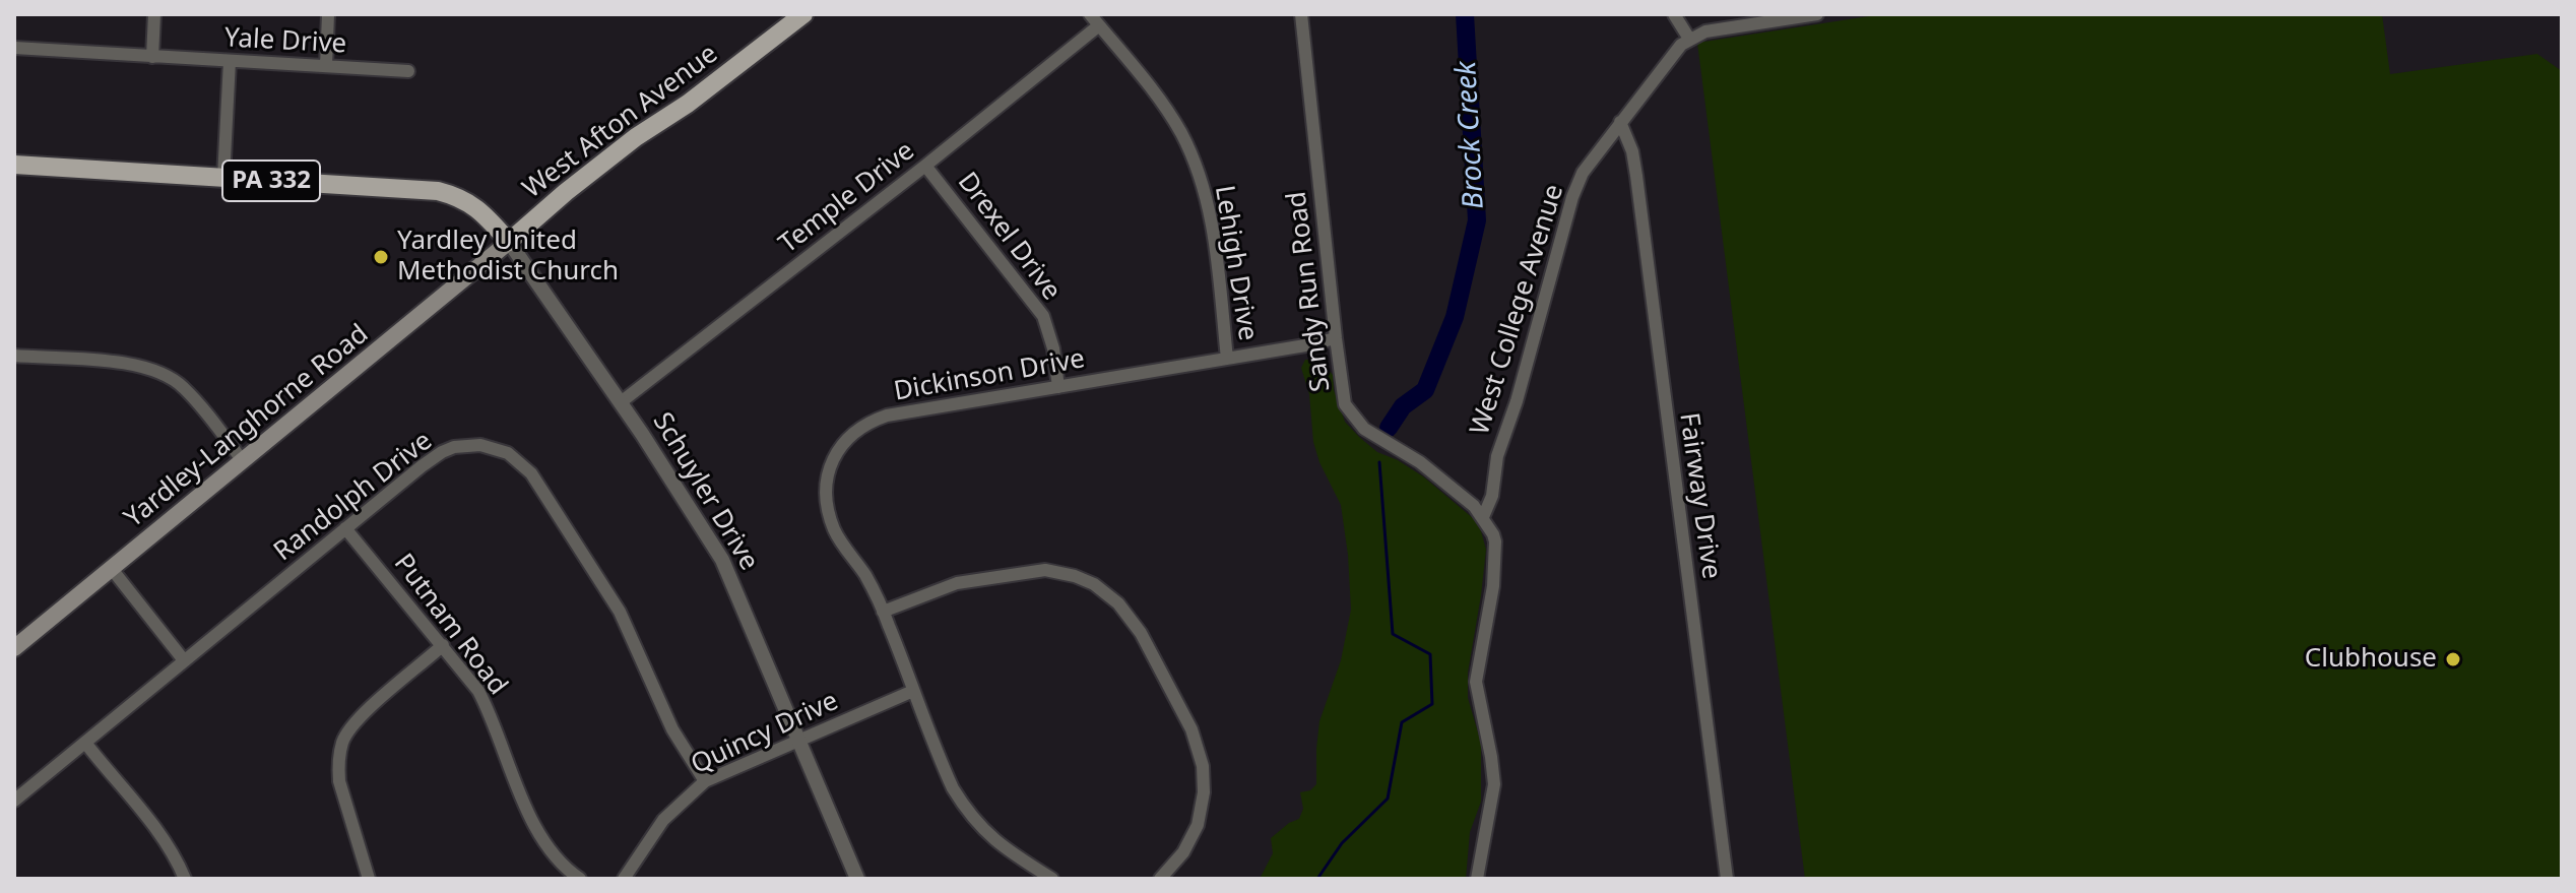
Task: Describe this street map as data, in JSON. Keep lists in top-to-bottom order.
{
  "streets": {
    "main road": ["West Afton Avenue", "PA 332", "Yardley-Langhorne Road"],
    "street": [
      "Yale Drive",
      "Temple Drive",
      "Drexel Drive",
      "Lehigh Drive",
      "Sandy Run Road",
      "West College Avenue",
      "Dickinson Drive",
      "Schuyler Drive",
      "Fairway Drive",
      "Randolph Drive",
      "Putnam Road",
      "Quincy Drive"
    ]
  },
  "crossings": [
    ["West Afton Avenue", "PA 332"],
    ["West Afton Avenue", "Yardley-Langhorne Road"],
    ["West Afton Avenue", "Schuyler Drive"],
    ["PA 332", "Yardley-Langhorne Road"],
    ["PA 332", "Schuyler Drive"],
    ["Temple Drive", "Drexel Drive"],
    ["Temple Drive", "Lehigh Drive"],
    ["Temple Drive", "Schuyler Drive"],
    ["Drexel Drive", "Dickinson Drive"],
    ["Lehigh Drive", "Dickinson Drive"],
    ["Sandy Run Road", "West College Avenue"],
    ["Sandy Run Road", "Dickinson Drive"],
    ["West College Avenue", "Fairway Drive"],
    ["Dickinson Drive", "Quincy Drive"],
    ["Yardley-Langhorne Road", "Schuyler Drive"],
    ["Schuyler Drive", "Quincy Drive"],
    ["Randolph Drive", "Putnam Road"],
    ["Randolph Drive", "Quincy Drive"]
  ],
  "water": ["Brock Creek"],
  "places": ["Yardley United Methodist Church", "Clubhouse"]
}
